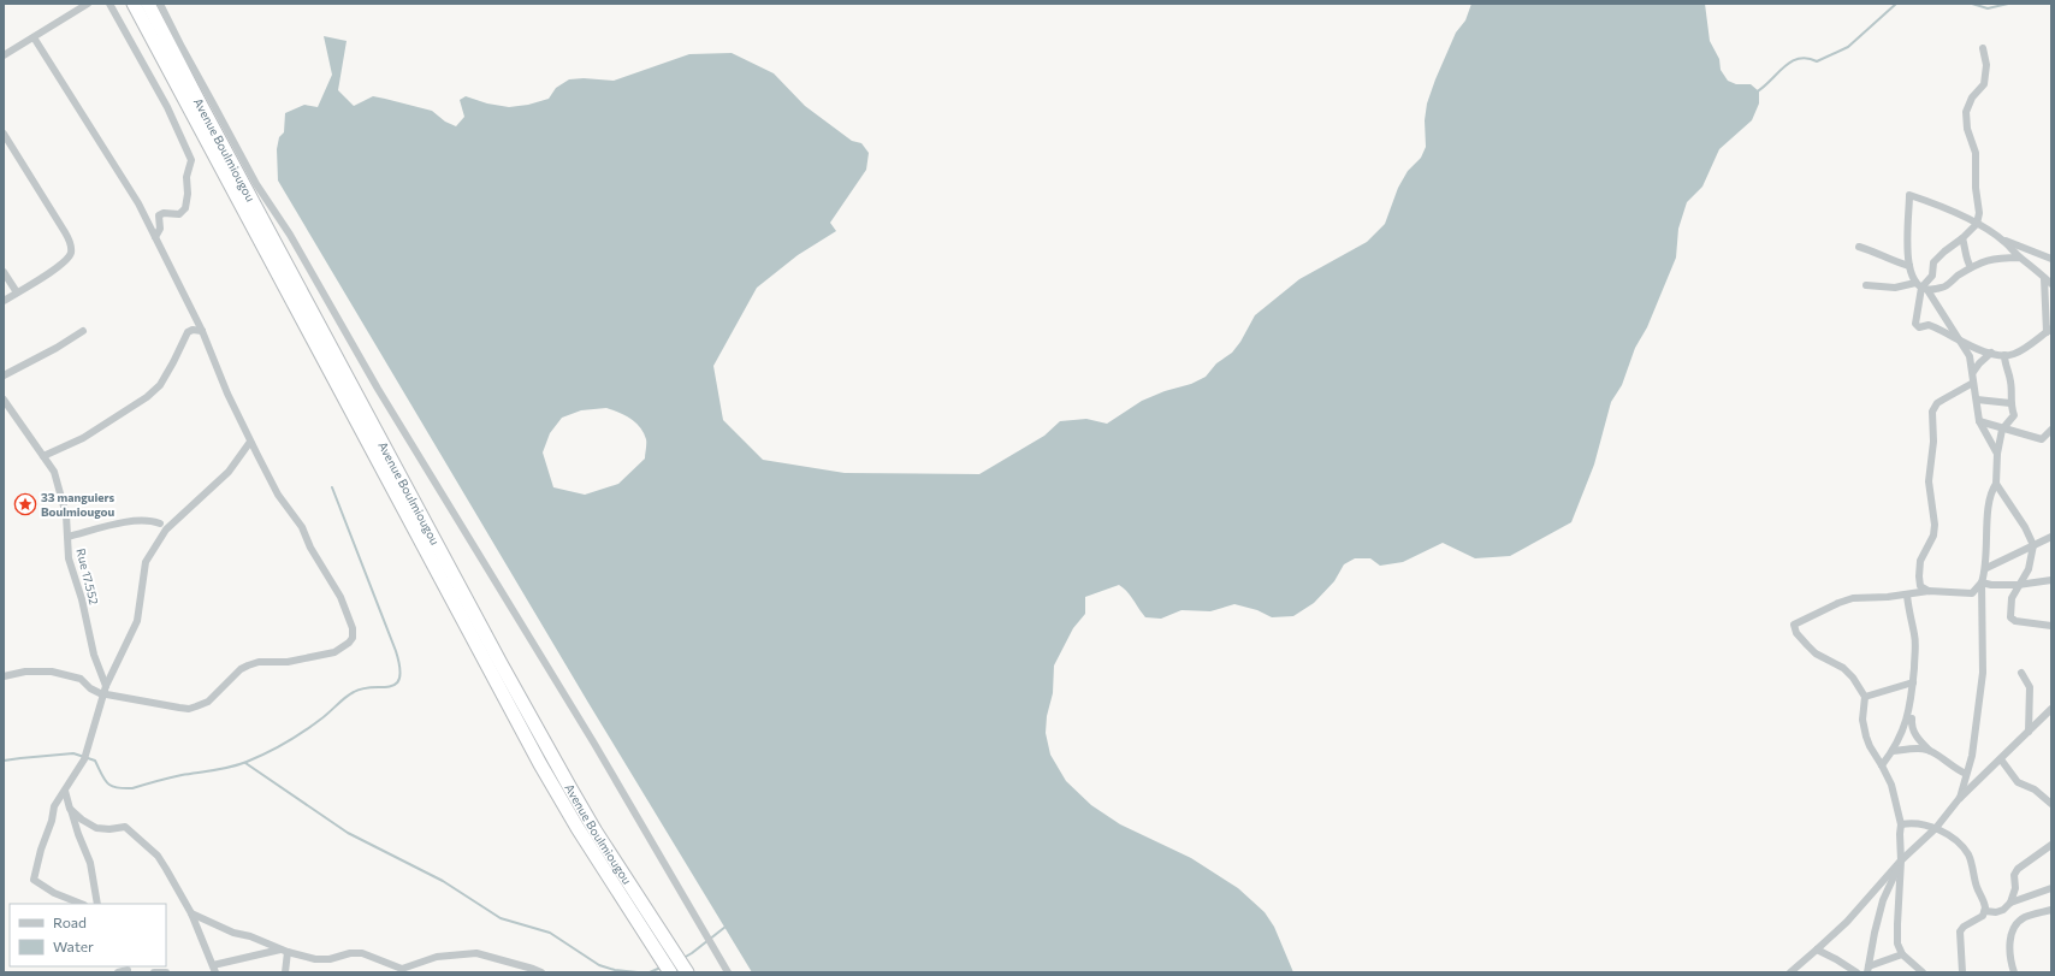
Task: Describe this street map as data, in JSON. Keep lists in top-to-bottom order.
{
  "streets": {
    "highway": ["Avenue Boulmiougou"],
    "street": ["Rue 17.552"]
  },
  "places": {
    "place": ["33 manguiers Boulmiougou"]
  },
  "legend": ["Road", "Water"]
}
